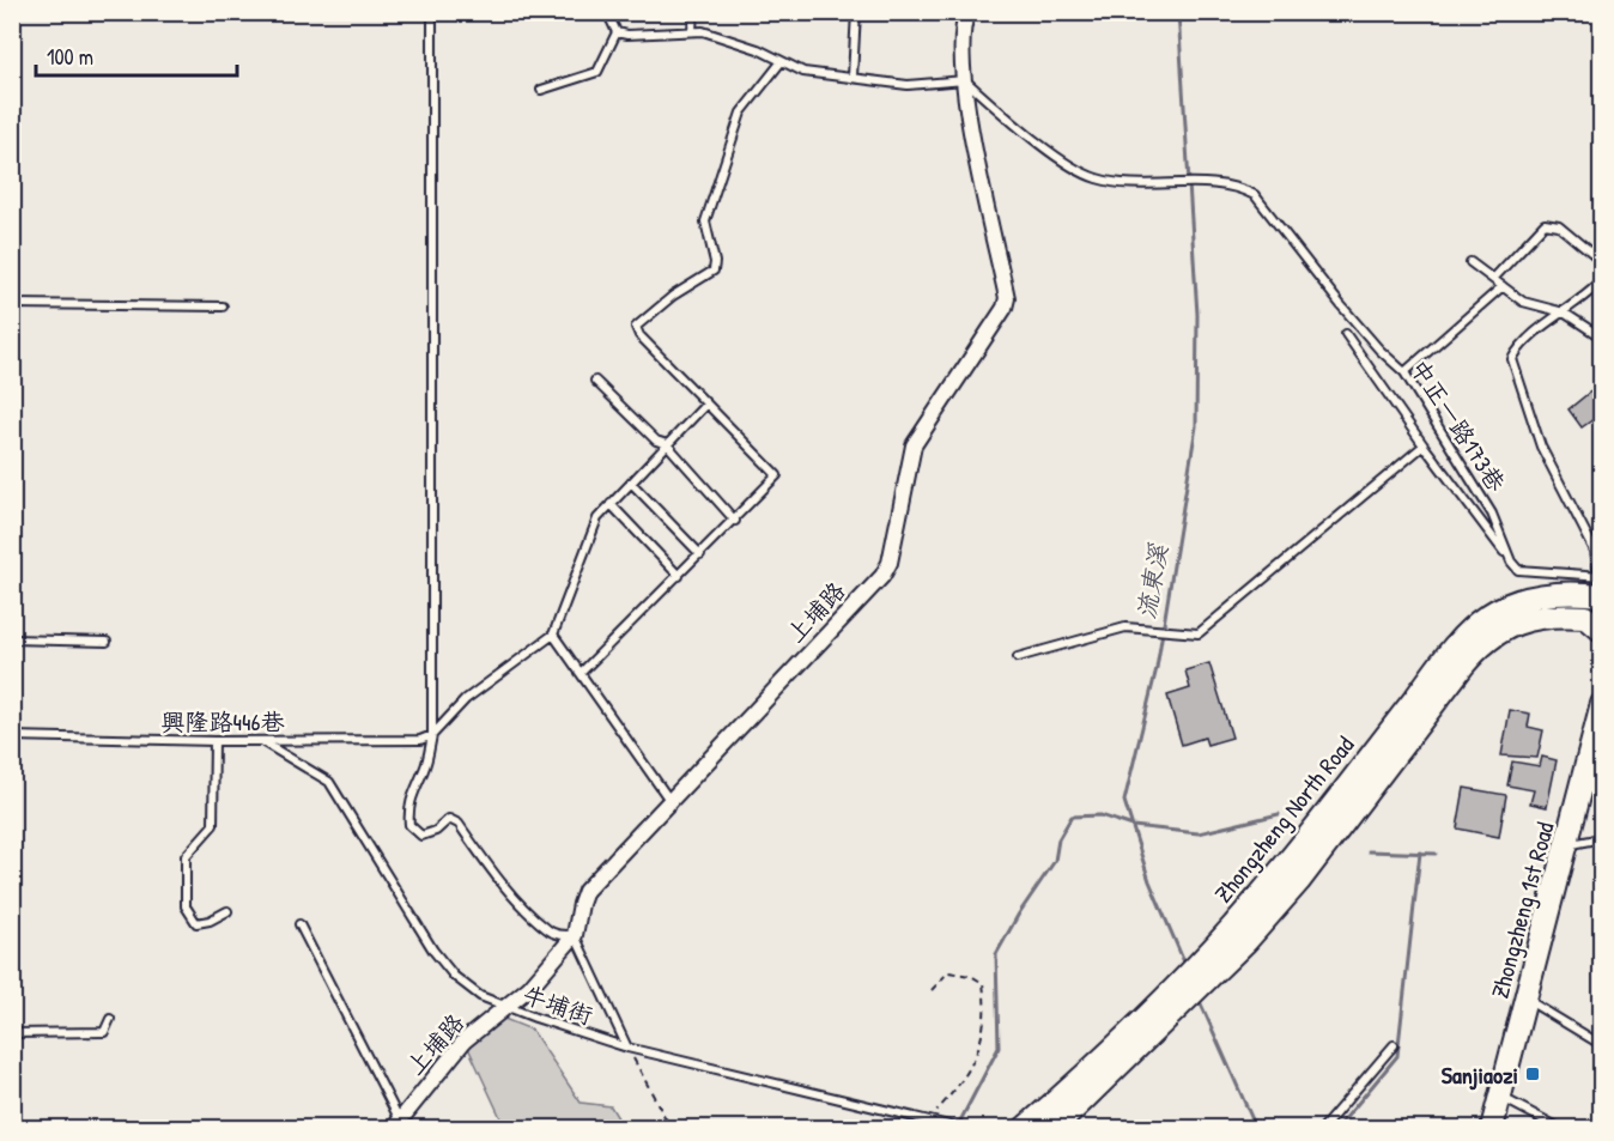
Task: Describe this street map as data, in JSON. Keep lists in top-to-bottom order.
{
  "streets": {
    "main road": ["Zhongzheng North Road", "Zhongzheng 1st Road"],
    "street": ["上埔路"],
    "lane": ["中正一路173巷", "興隆路446巷", "牛埔街"]
  },
  "crossings": [
    ["中正一路173巷", "上埔路"],
    ["上埔路", "牛埔街"],
    ["興隆路446巷", "牛埔街"]
  ],
  "water": ["流東溪"],
  "places": {
    "transit": ["Sanjiaozi"]
  },
  "scale_bar": "100 m"
}
